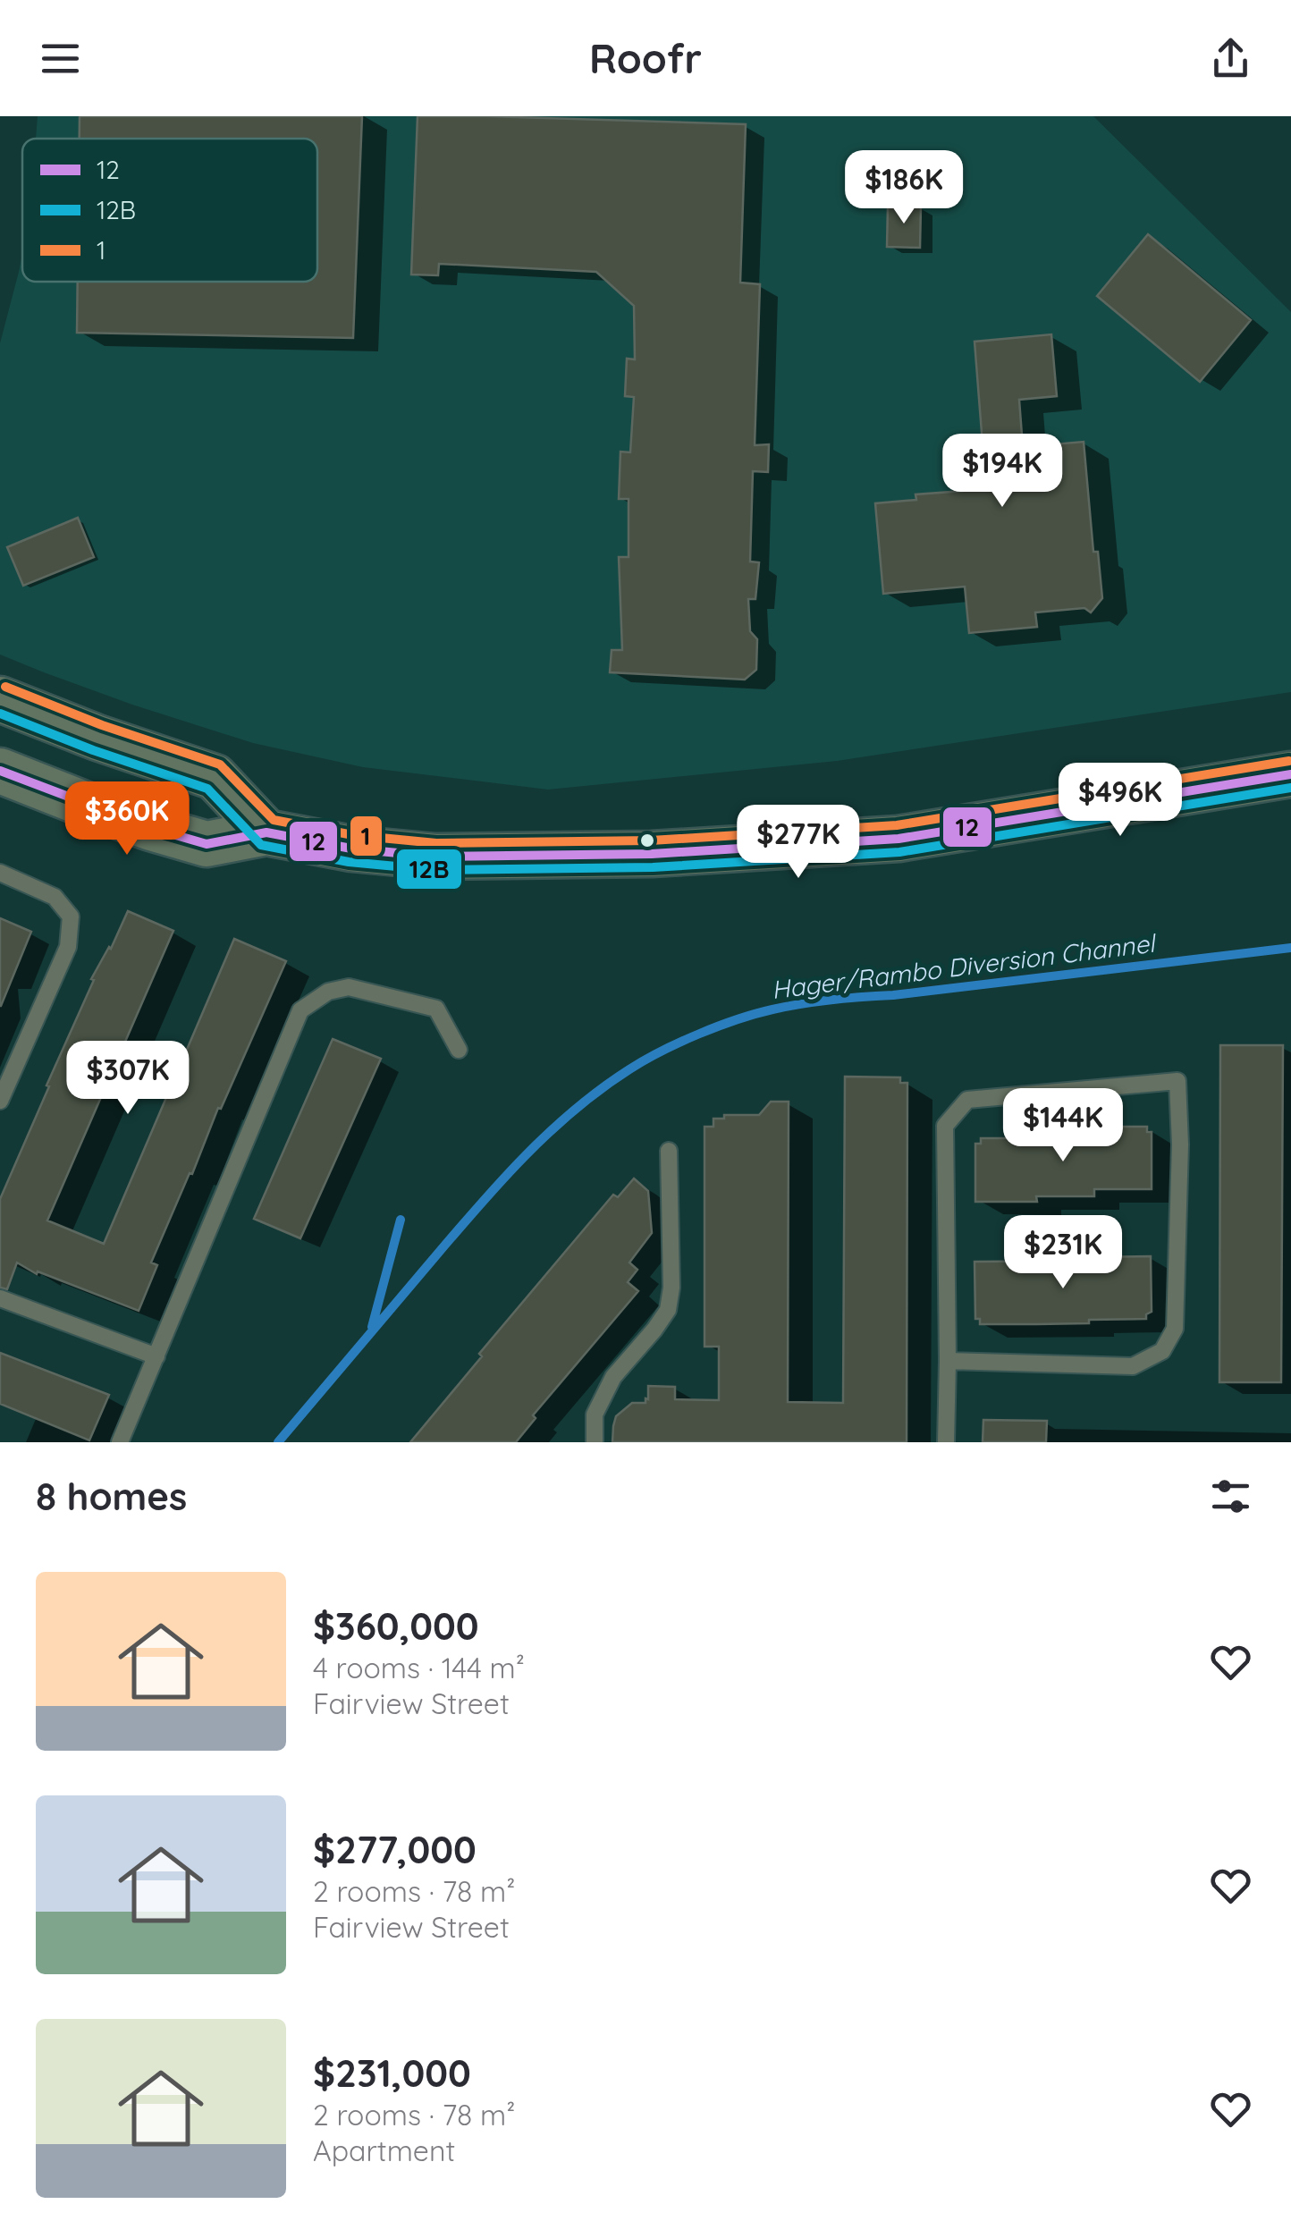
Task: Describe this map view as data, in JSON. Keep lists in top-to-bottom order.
{
  "water": ["Hager/Rambo Diversion Channel"],
  "lines": ["transit line 1", "transit line 12B", "transit line 12"],
  "legend": ["12", "12B", "1"],
  "page": {
    "header": "Roofr",
    "price": [
      "$186K",
      "$194K",
      "$496K",
      "$360K",
      "$277K",
      "$307K",
      "$144K",
      "$231K"
    ],
    "heading": "8 homes",
    "list": [
      {
        "name": "$360,000",
        "note": "4 rooms · 144 m² · Fairview Street"
      },
      {
        "name": "$277,000",
        "note": "2 rooms · 78 m² · Fairview Street"
      },
      {
        "name": "$231,000",
        "note": "2 rooms · 78 m² · Apartment"
      }
    ]
  }
}
